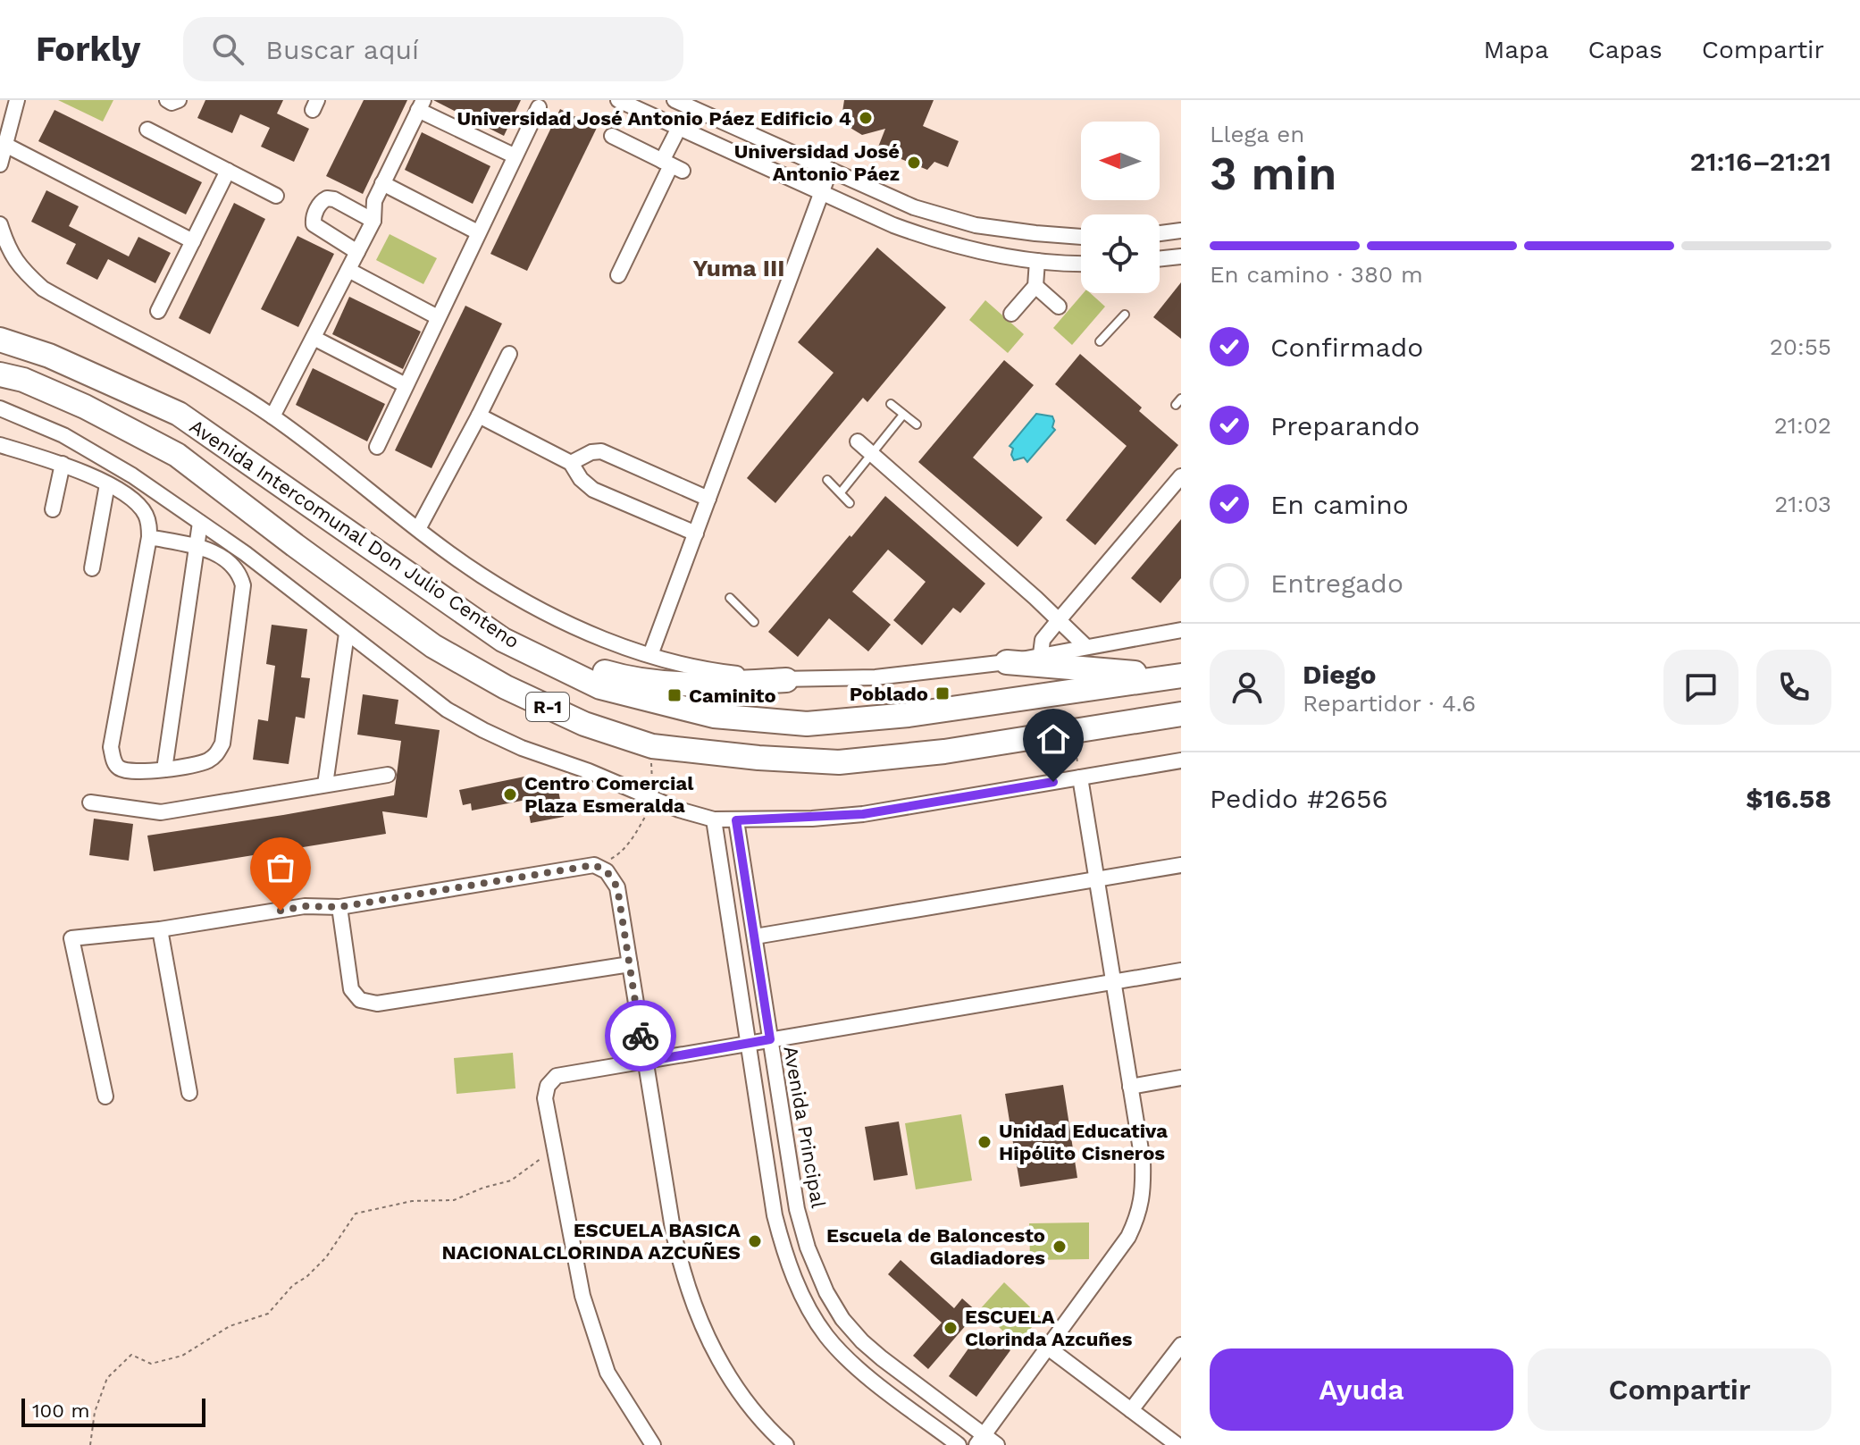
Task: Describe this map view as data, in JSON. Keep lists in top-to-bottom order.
{
  "streets": {
    "main road": ["Avenida Intercomunal Don Julio Centeno", "R-1"],
    "street": ["Avenida Principal"]
  },
  "districts": ["Yuma III"],
  "places": {
    "other": [
      "Universidad José Antonio Páez Edificio 4",
      "Universidad José Antonio Páez",
      "Centro Comercial Plaza Esmeralda",
      "Unidad Educativa Hipólito Cisneros",
      "ESCUELA BASICA NACIONALCLORINDA AZCUÑES",
      "Escuela de Baloncesto Gladiadores",
      "ESCUELA Clorinda Azcuñes"
    ],
    "transit": ["Poblado", "Caminito"]
  },
  "scale_bar": "100 m",
  "north": "left",
  "page": {
    "header": "Forkly",
    "search": "Buscar aquí",
    "nav": ["Mapa", "Capas", "Compartir"],
    "heading": ["3 min", "Llega en", "21:16–21:21"],
    "panel": [
      "Diego",
      "Repartidor · 4.6",
      "Pedido #2656",
      "$16.58"
    ],
    "bar": "En camino · 380 m",
    "list": [
      ["Confirmado", "20:55"],
      ["Preparando", "21:02"],
      ["En camino", "21:03"],
      "Entregado"
    ],
    "buttons": ["Ayuda", "Compartir"],
    "scale": "100 m"
  }
}
